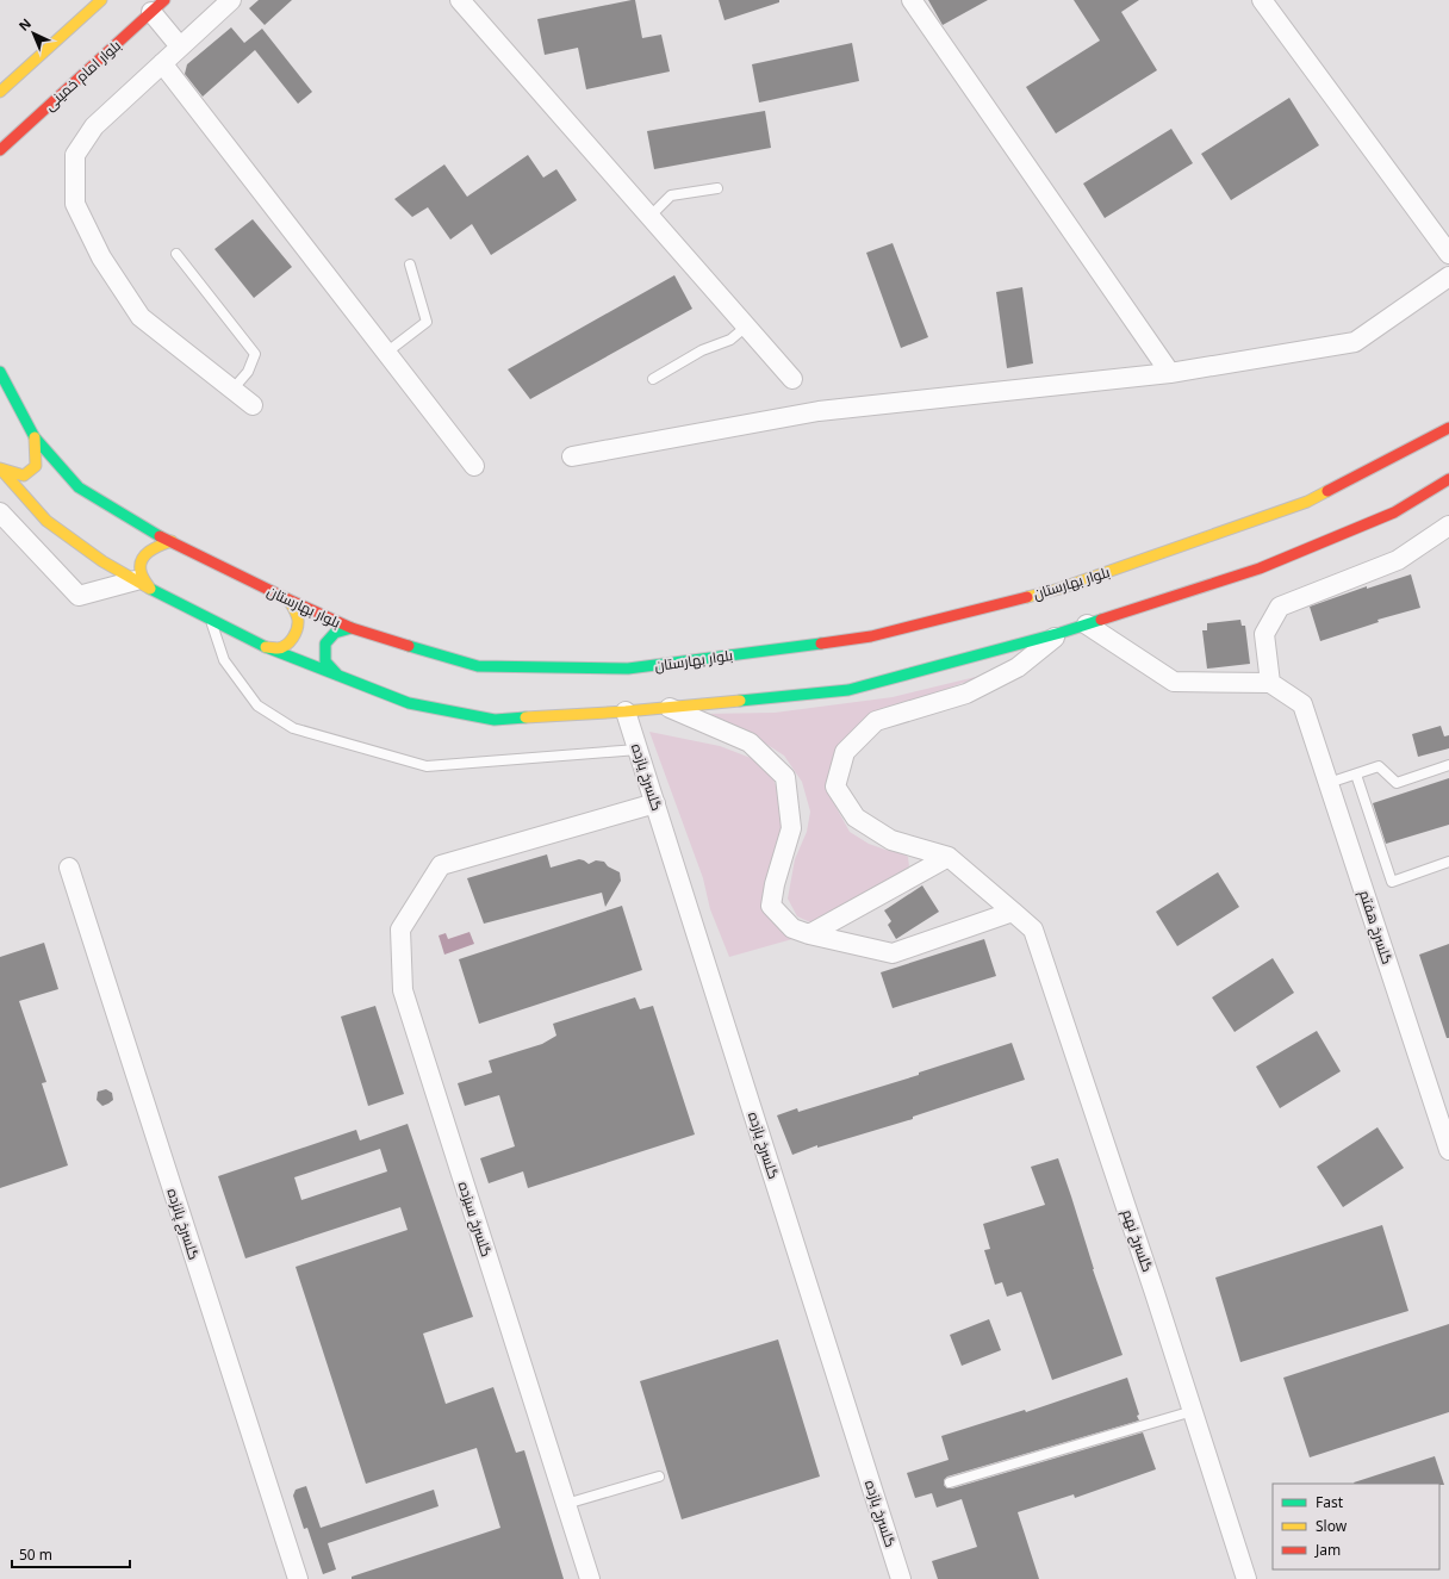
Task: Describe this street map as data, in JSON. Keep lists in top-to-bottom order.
{
  "streets": {
    "main road": ["بلوار امام خمینی", "بلوار بهارستان"],
    "street": [
      "گلسرخ یازده",
      "گلسرخ هفتم",
      "گلسرخ سیزده",
      "گلسرخ پانزده",
      "گلسرخ نهم"
    ]
  },
  "crossings": [
    ["گلسرخ یازده", "گلسرخ سیزده"]
  ],
  "legend": ["Fast", "Slow", "Jam"],
  "scale_bar": "50 m",
  "north": "top left"
}
